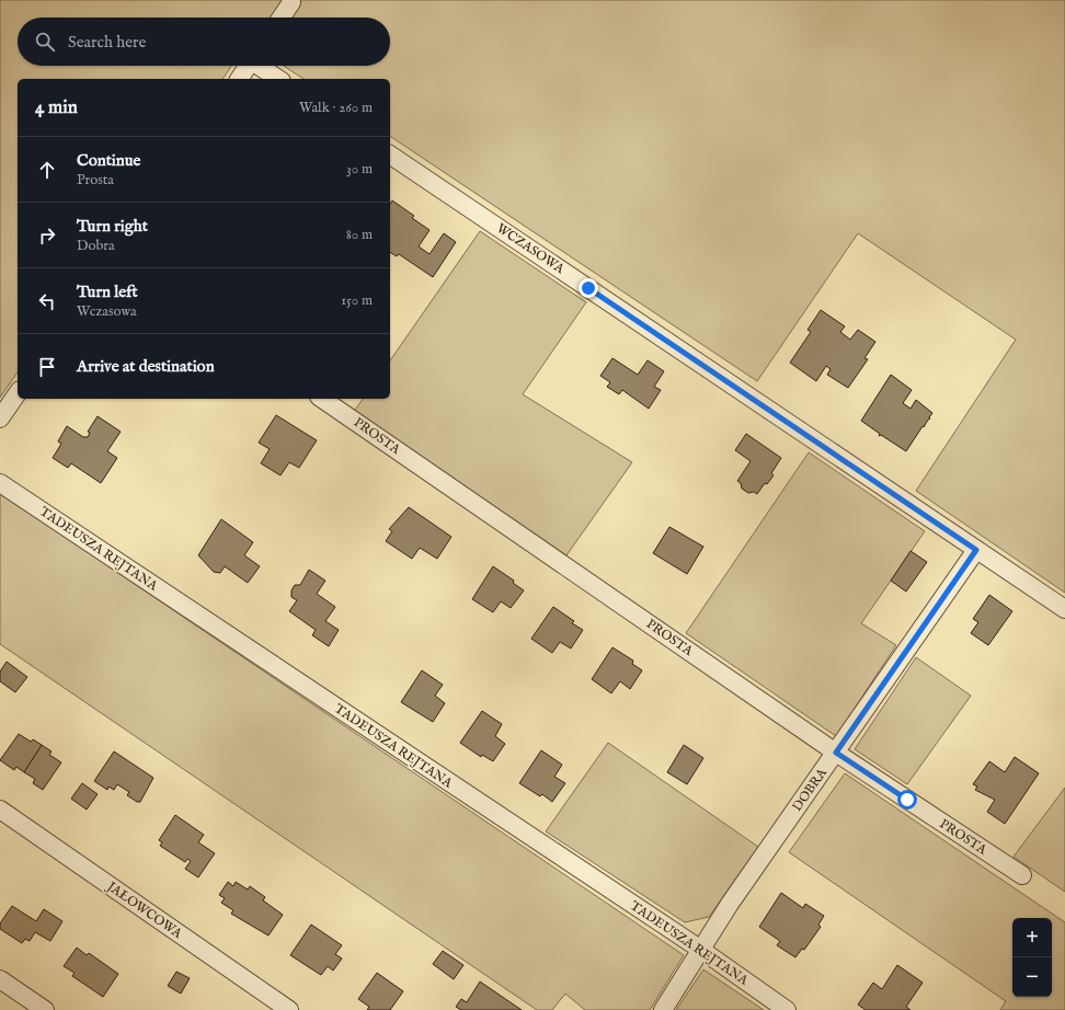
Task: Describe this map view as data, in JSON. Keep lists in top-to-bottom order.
{
  "streets": {
    "street": [
      "WCZASOWA",
      "PROSTA",
      "TADEUSZA REJTANA",
      "DOBRA",
      "JAŁOWCOWA"
    ]
  },
  "crossings": [
    ["WCZASOWA", "DOBRA"],
    ["PROSTA", "DOBRA"],
    ["TADEUSZA REJTANA", "DOBRA"]
  ],
  "page": {
    "search": "Search here",
    "heading": ["4 min", "Walk · 260 m"],
    "list": [
      ["Continue", "Prosta", "30 m"],
      ["Turn right", "Dobra", "80 m"],
      ["Turn left", "Wczasowa", "150 m"],
      "Arrive at destination"
    ],
    "map_buttons": ["+", "−"]
  }
}
